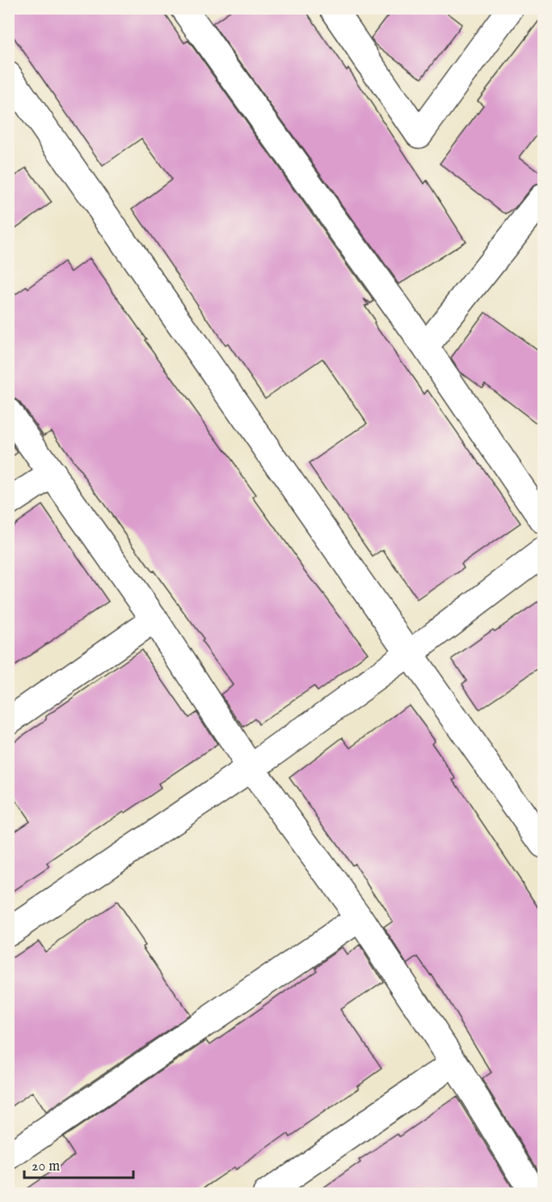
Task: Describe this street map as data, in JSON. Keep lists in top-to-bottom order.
{
  "scale_bar": "20 m"
}
